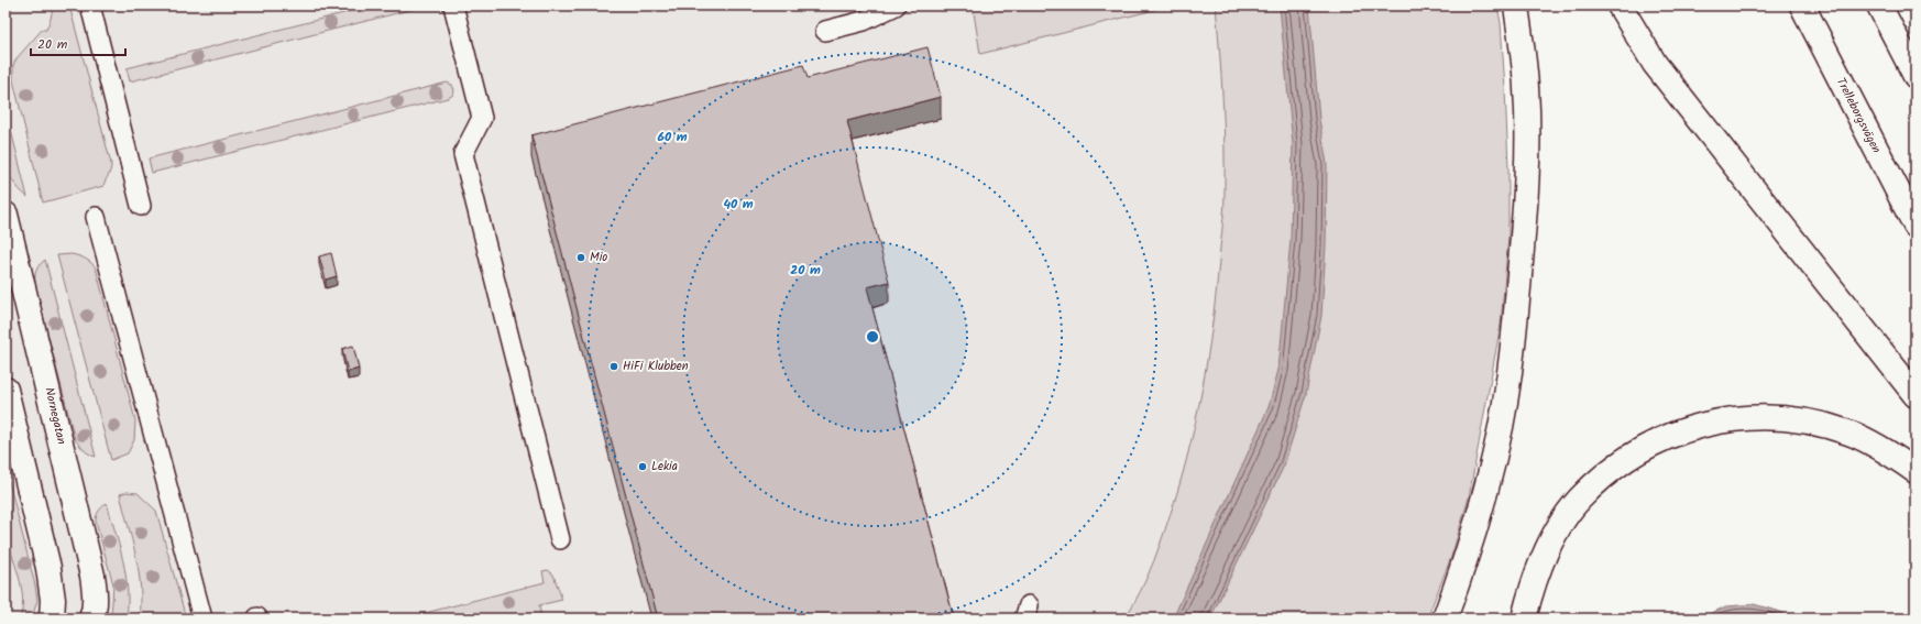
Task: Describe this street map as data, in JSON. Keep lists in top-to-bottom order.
{
  "streets": {
    "main road": ["Trelleborgsvägen", "Nornegatan"]
  },
  "places": ["Mio", "HiFi Klubben", "Lekia"],
  "scale_bar": "20 m",
  "rings": ["60 m", "40 m", "20 m"]
}
